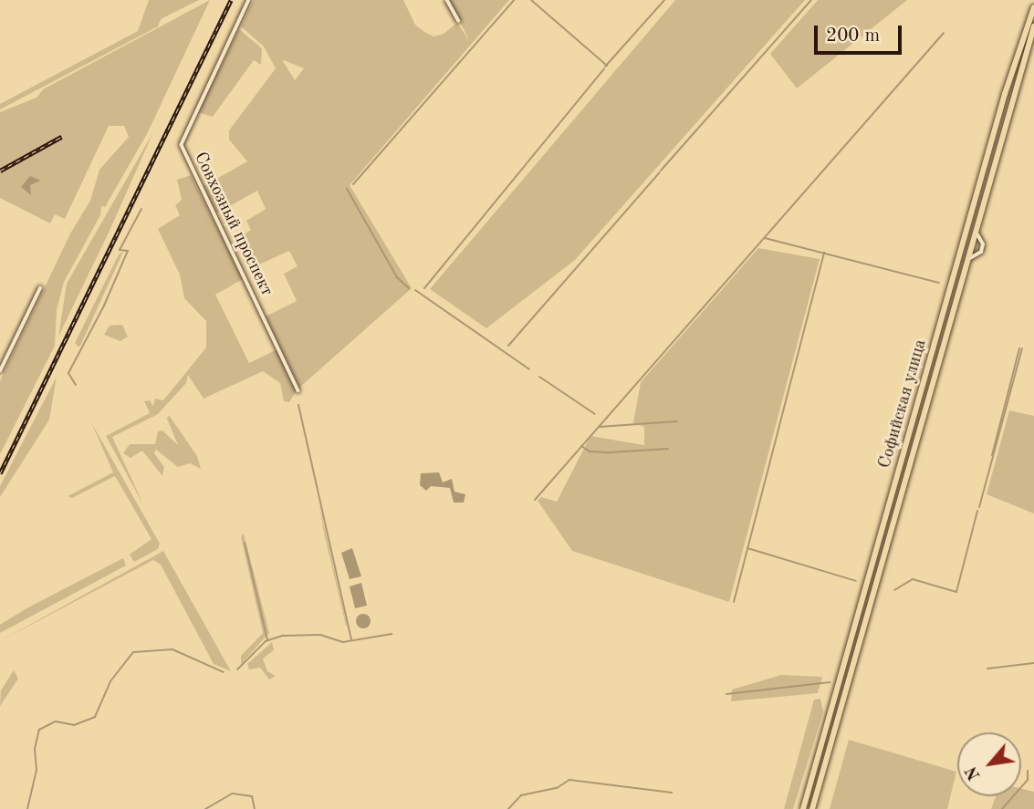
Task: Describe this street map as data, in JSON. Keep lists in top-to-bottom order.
{
  "streets": {
    "main road": ["Софийская улица"],
    "street": ["Совхозный проспект"]
  },
  "scale_bar": "200 m",
  "north": "bottom left"
}
